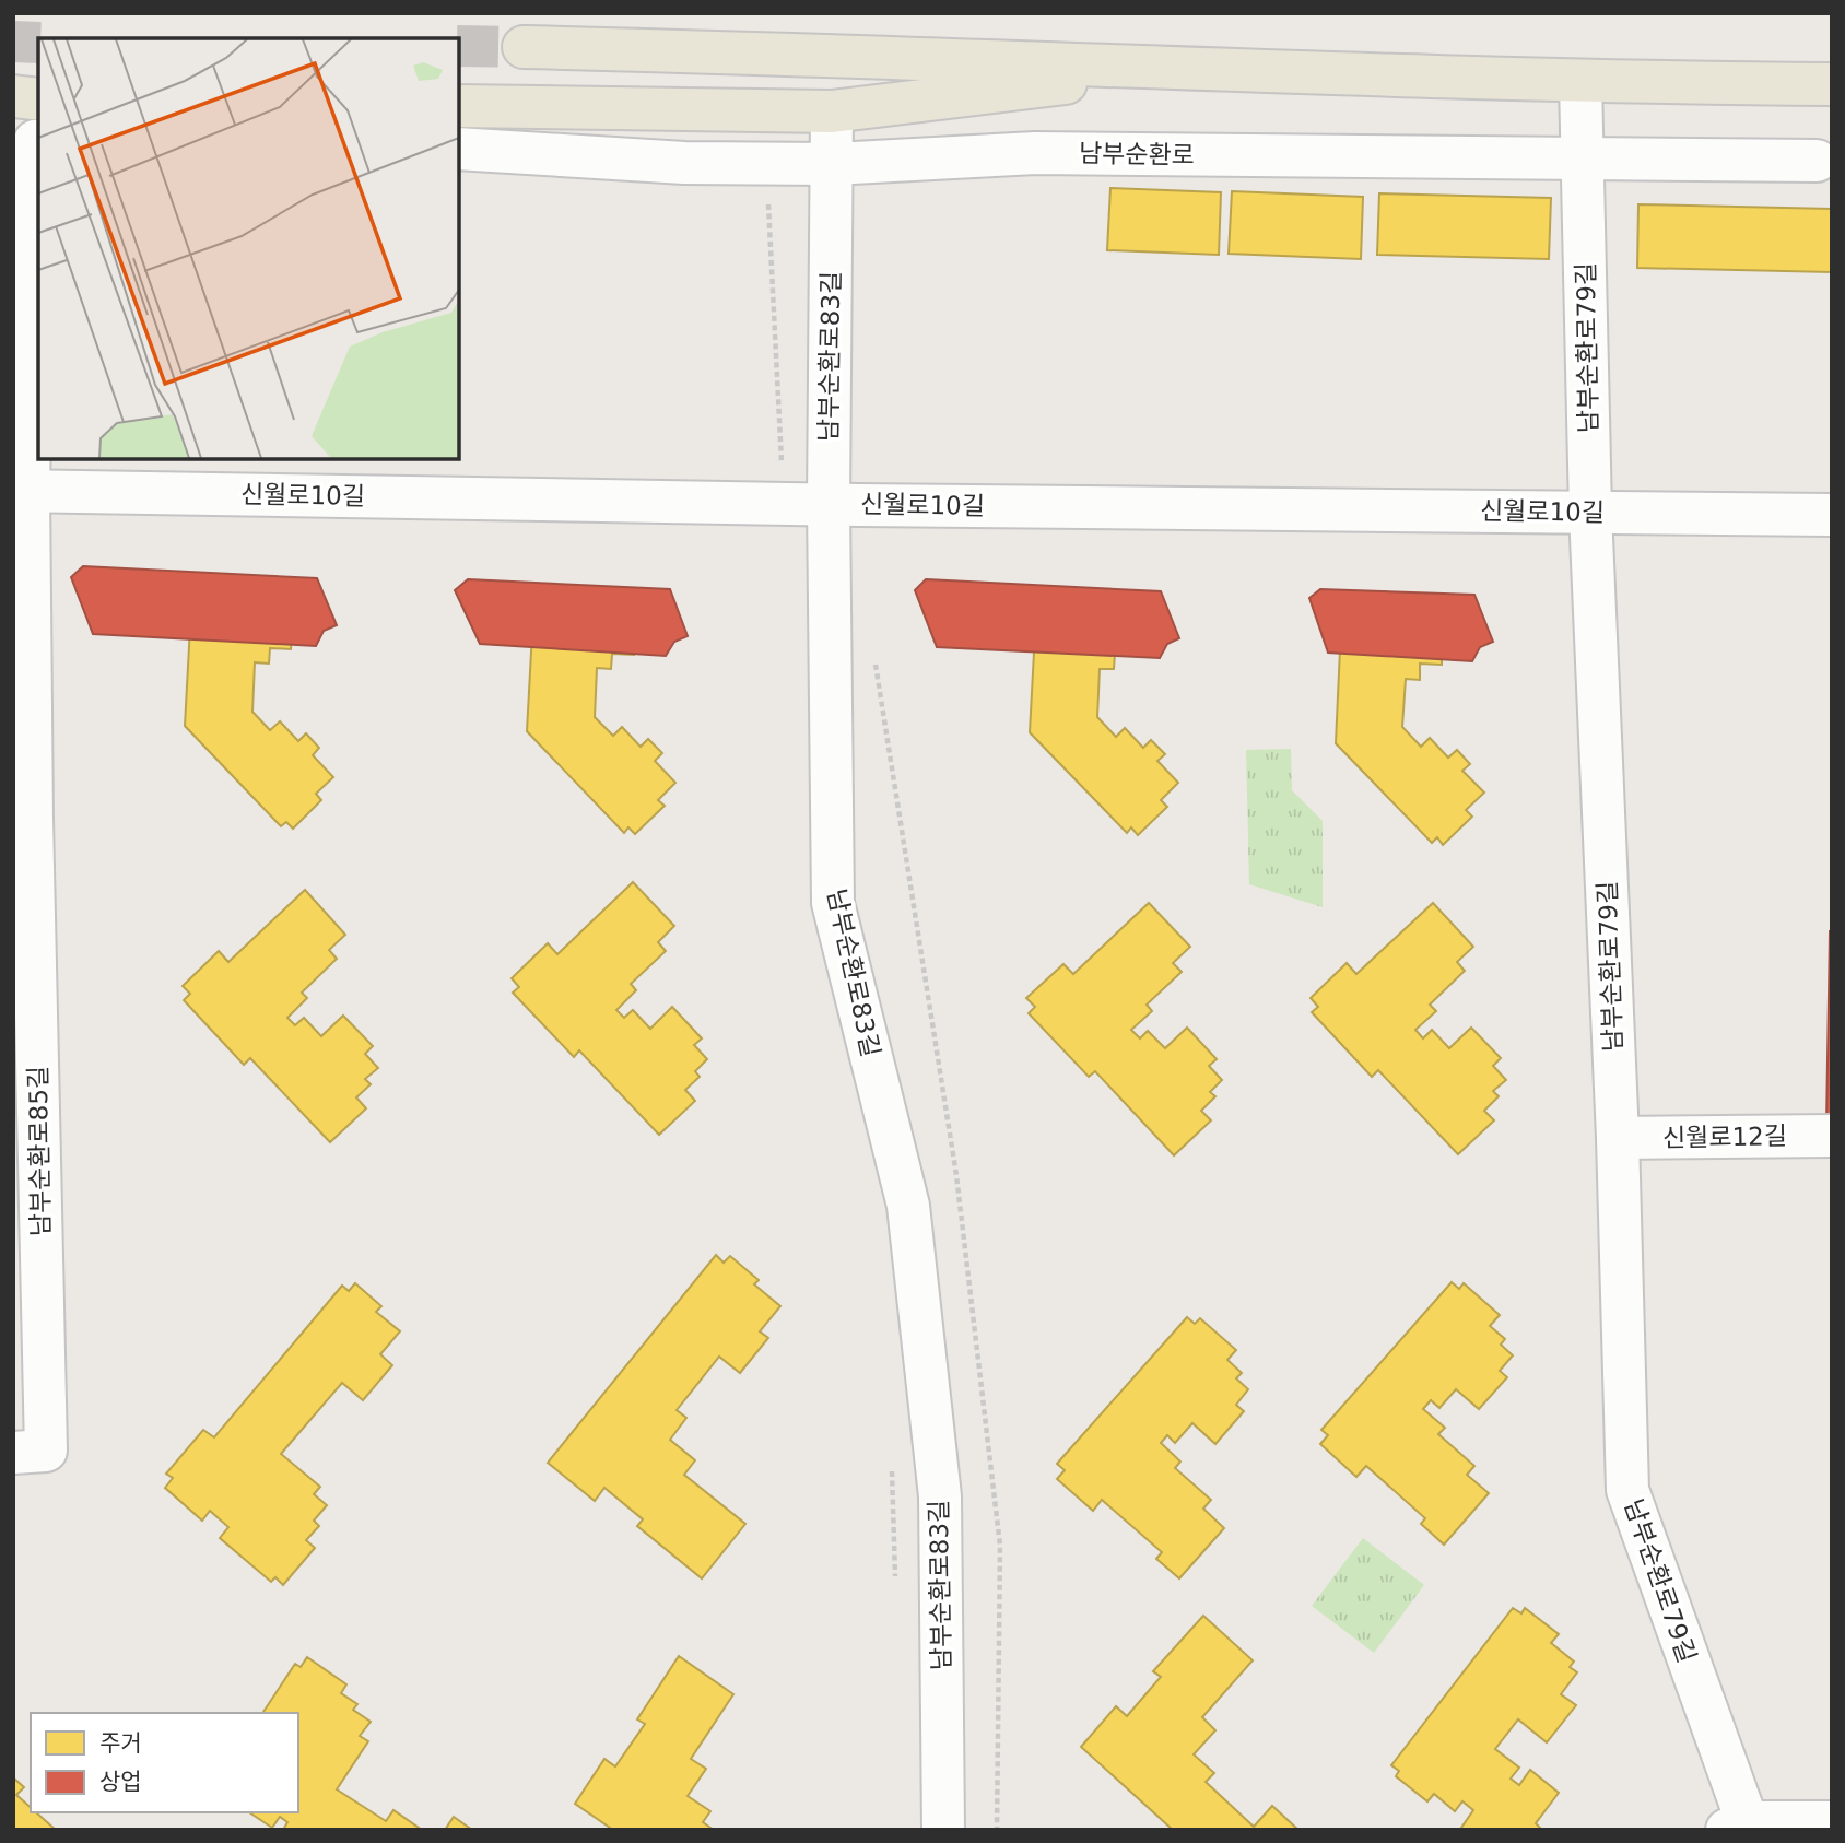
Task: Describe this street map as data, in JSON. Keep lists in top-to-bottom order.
{
  "streets": {
    "street": [
      "남부순환로",
      "남부순환로79길",
      "남부순환로83길",
      "신월로10길",
      "신월로12길",
      "남부순환로85길"
    ]
  },
  "crossings": [
    ["남부순환로", "남부순환로79길"],
    ["남부순환로", "남부순환로83길"],
    ["남부순환로79길", "신월로10길"],
    ["남부순환로79길", "신월로12길"],
    ["남부순환로83길", "신월로10길"],
    ["신월로10길", "남부순환로85길"]
  ],
  "legend": ["주거", "상업"]
}
